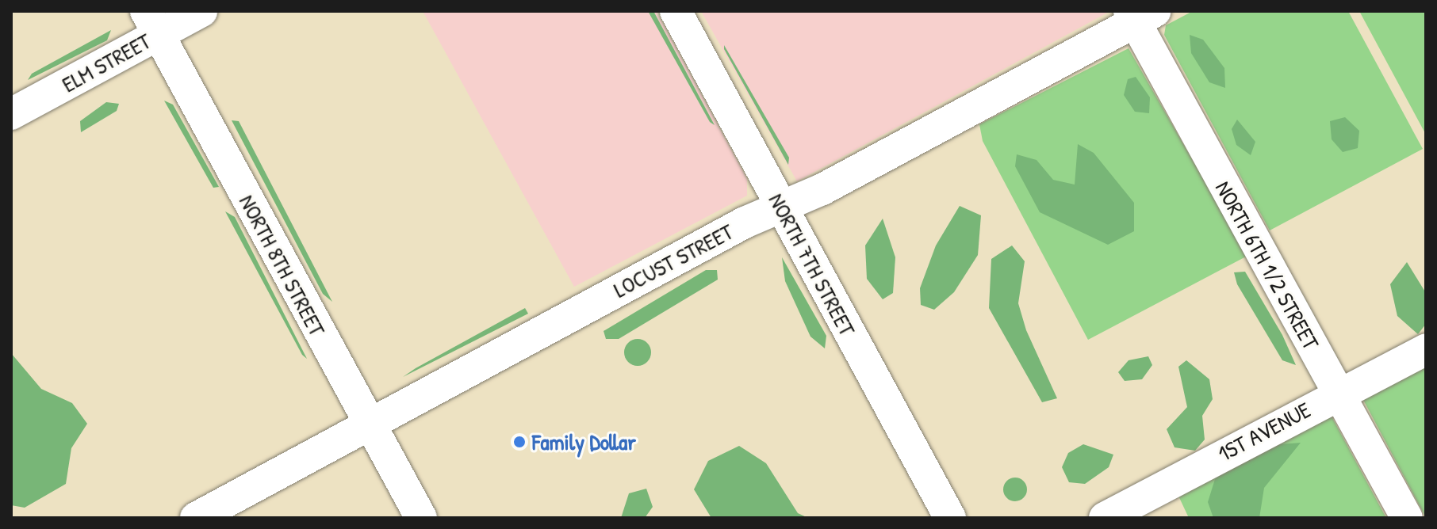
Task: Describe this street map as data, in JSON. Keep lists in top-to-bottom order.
{
  "streets": {
    "street": [
      "ELM STREET",
      "LOCUST STREET",
      "NORTH 7TH STREET",
      "NORTH 8TH STREET",
      "NORTH 6TH 1/2 STREET",
      "1ST AVENUE"
    ]
  },
  "crossings": [
    ["ELM STREET", "NORTH 8TH STREET"],
    ["LOCUST STREET", "NORTH 7TH STREET"],
    ["LOCUST STREET", "NORTH 8TH STREET"],
    ["LOCUST STREET", "NORTH 6TH 1/2 STREET"],
    ["NORTH 6TH 1/2 STREET", "1ST AVENUE"]
  ],
  "places": ["Family Dollar"]
}
